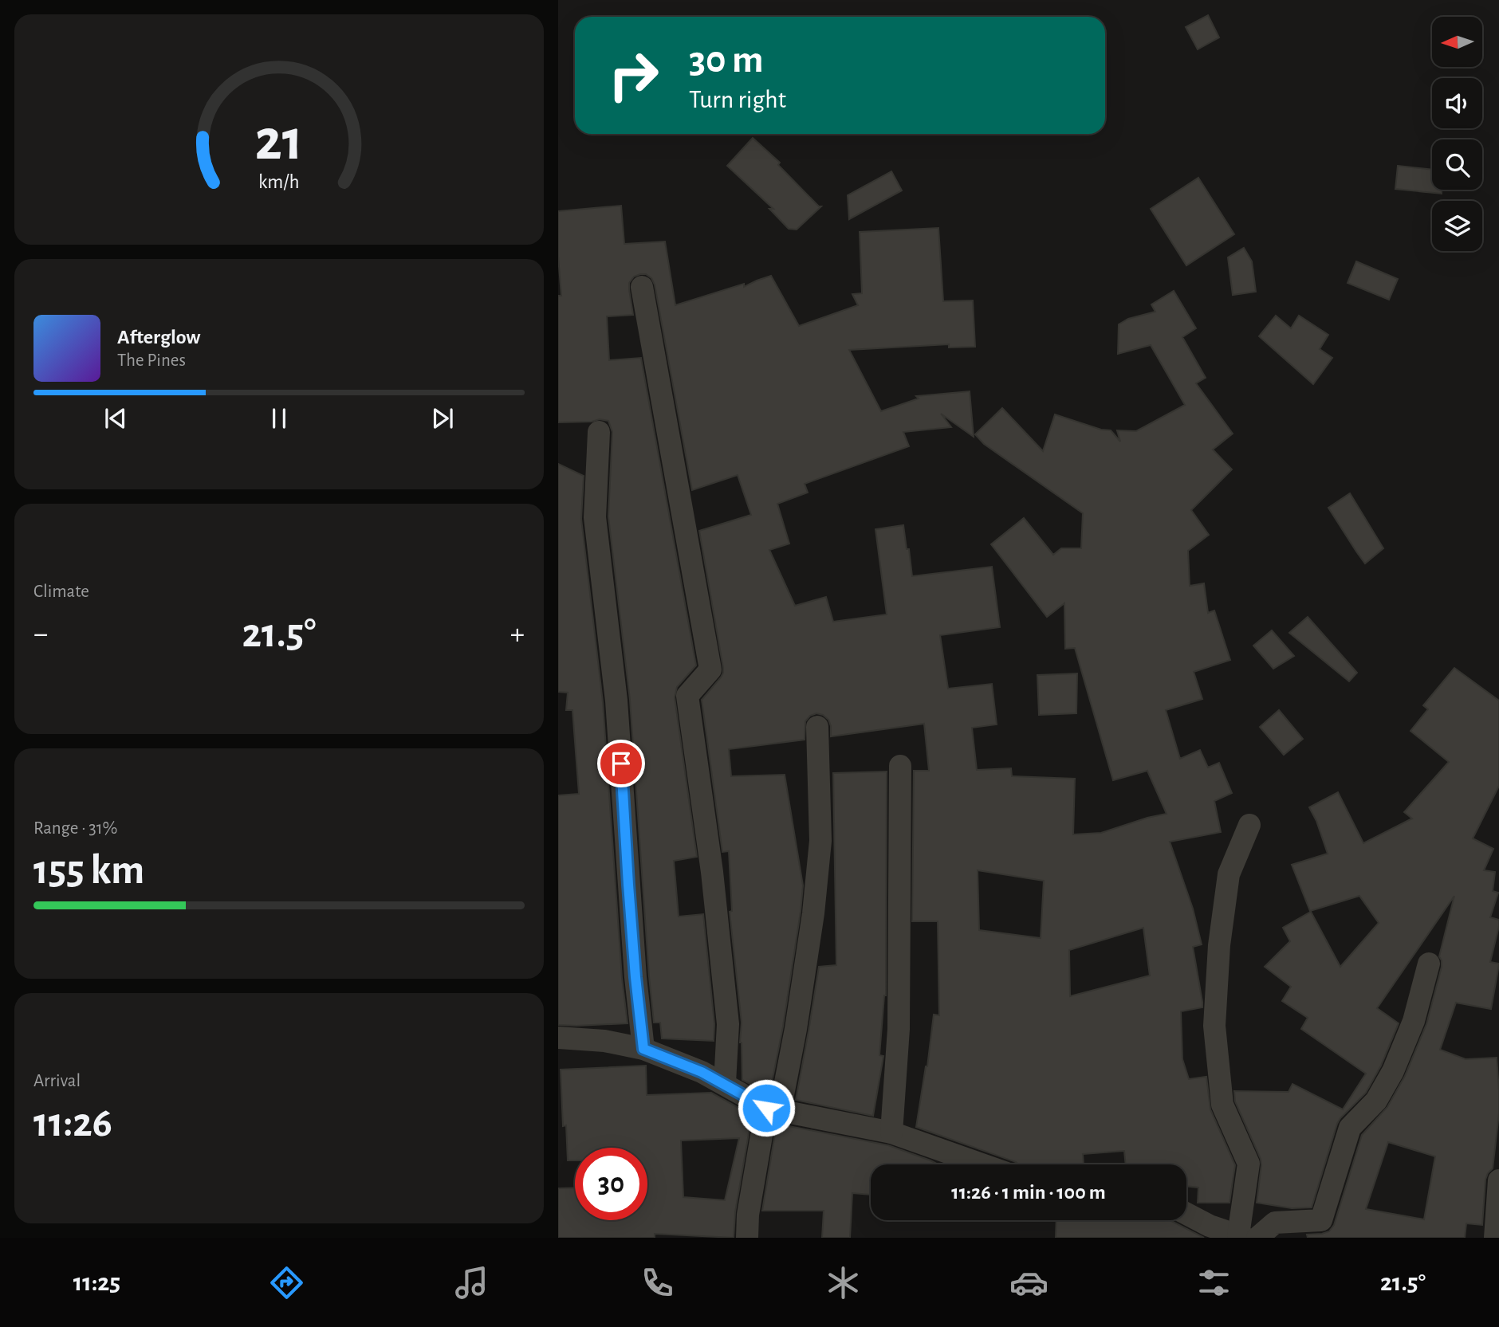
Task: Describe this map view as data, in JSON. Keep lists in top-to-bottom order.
{
  "north": "left",
  "page": {
    "turn": ["30 m", "Turn right"],
    "song": ["Afterglow", "The Pines"],
    "tile": [
      "Climate",
      ["Range · 31%", "155 km"],
      ["Arrival", "11:26"]
    ],
    "heat": ["−", "21.5°", "+"],
    "limit": "30",
    "trip": "11:26 · 1 min · 100 m",
    "tabs": ["11:25", "21.5°"],
    "gauge": ["21", "km/h"]
  }
}
